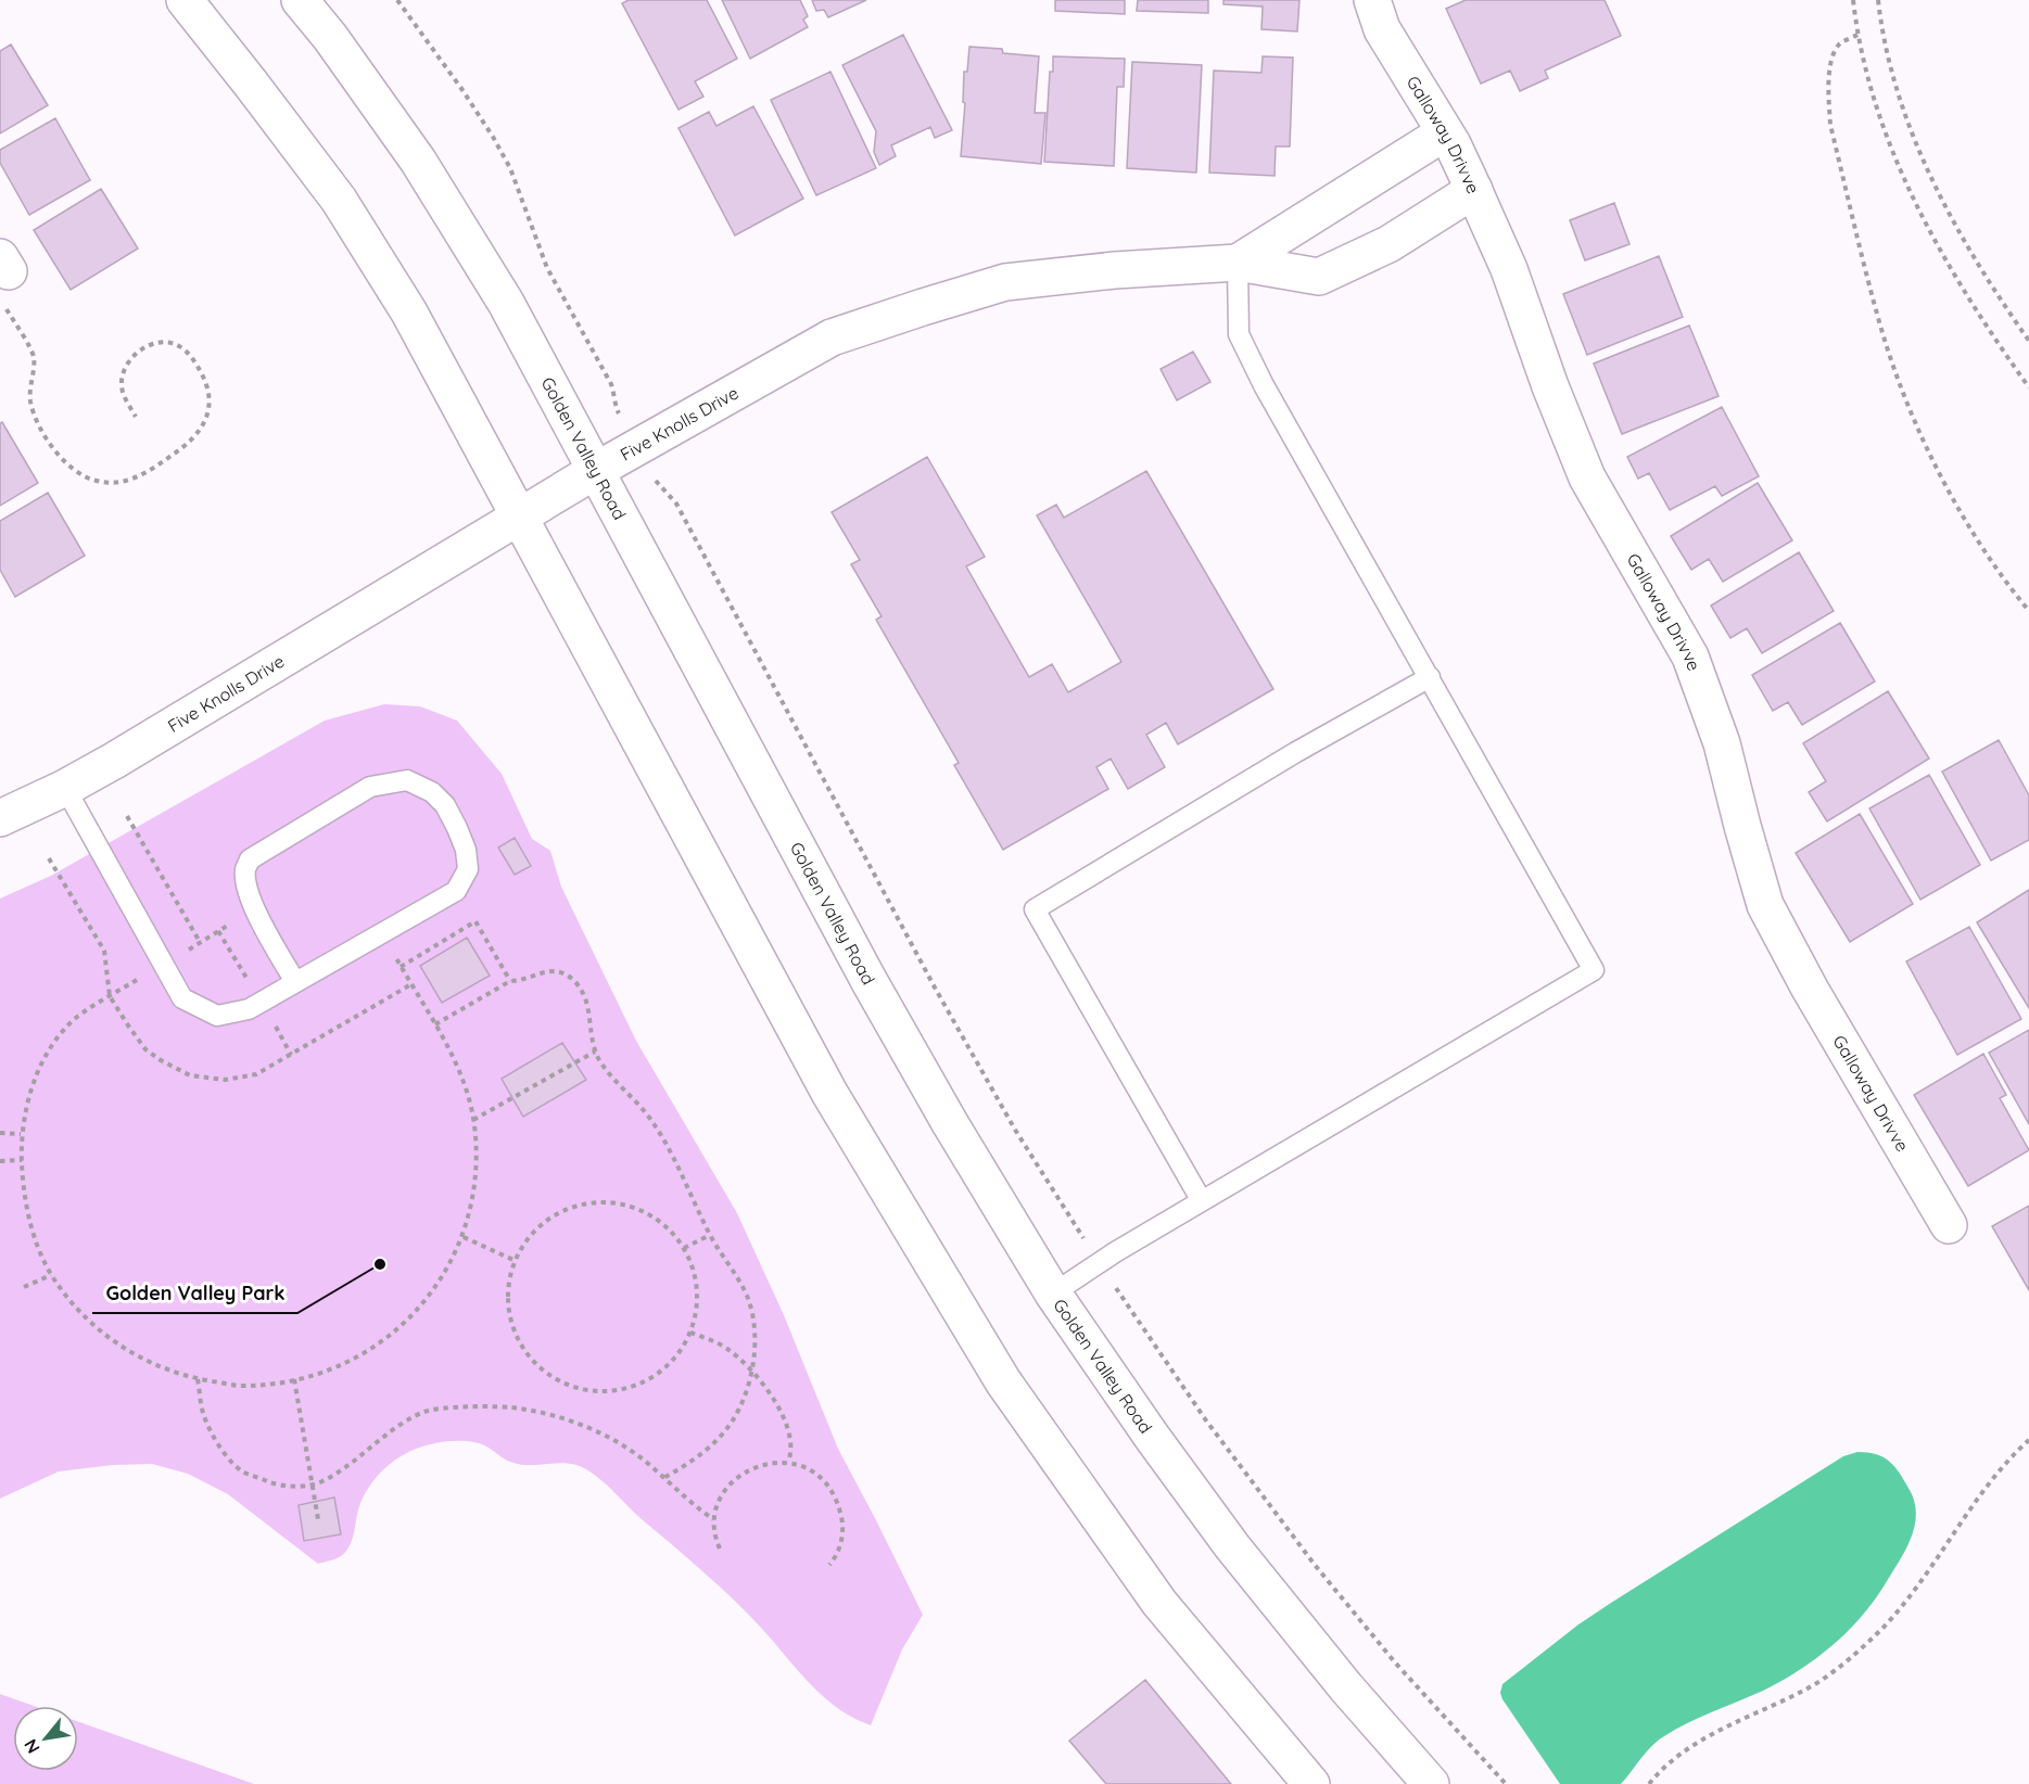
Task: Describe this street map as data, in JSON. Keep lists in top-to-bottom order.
{
  "streets": {
    "main road": ["Galloway Drivve", "Five Knolls Drive", "Golden Valley Road"]
  },
  "crossings": [
    ["Galloway Drivve", "Five Knolls Drive"],
    ["Five Knolls Drive", "Golden Valley Road"]
  ],
  "places": ["Golden Valley Park"],
  "north": "bottom left"
}
